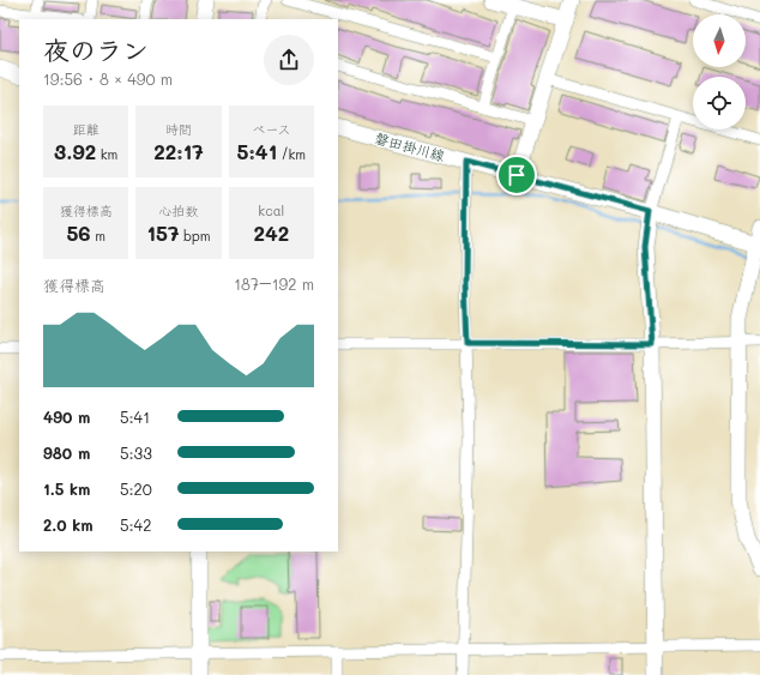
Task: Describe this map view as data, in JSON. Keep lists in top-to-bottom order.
{
  "streets": {
    "street": ["磐田掛川線"]
  },
  "north": "bottom",
  "page": {
    "heading": ["夜のラン", "19:56 · 8 × 490 m"],
    "stats": [
      ["距離", "3.92 km"],
      ["時間", "22:17"],
      ["ペース", "5:41 /km"],
      ["獲得標高", "56 m"],
      ["心拍数", "157 bpm"],
      ["kcal", "242"]
    ],
    "chart": ["獲得標高", "187–192 m"],
    "list": [
      {
        "name": "490 m",
        "note": "5:41"
      },
      {
        "name": "980 m",
        "note": "5:33"
      },
      {
        "name": "1.5 km",
        "note": "5:20"
      },
      {
        "name": "2.0 km",
        "note": "5:42"
      }
    ]
  }
}
